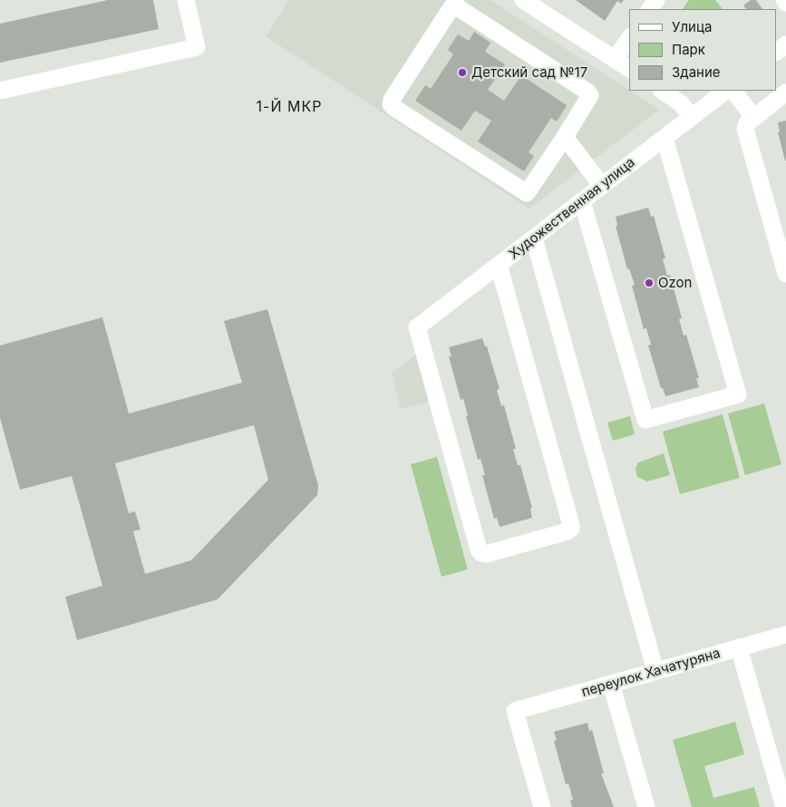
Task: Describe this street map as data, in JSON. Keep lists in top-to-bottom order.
{
  "streets": {
    "street": ["Художественная улица", "переулок Хачатуряна"]
  },
  "districts": ["1-Й МКР"],
  "places": ["Детский сад №17", "Ozon"],
  "legend": ["Улица", "Парк", "Здание"]
}
